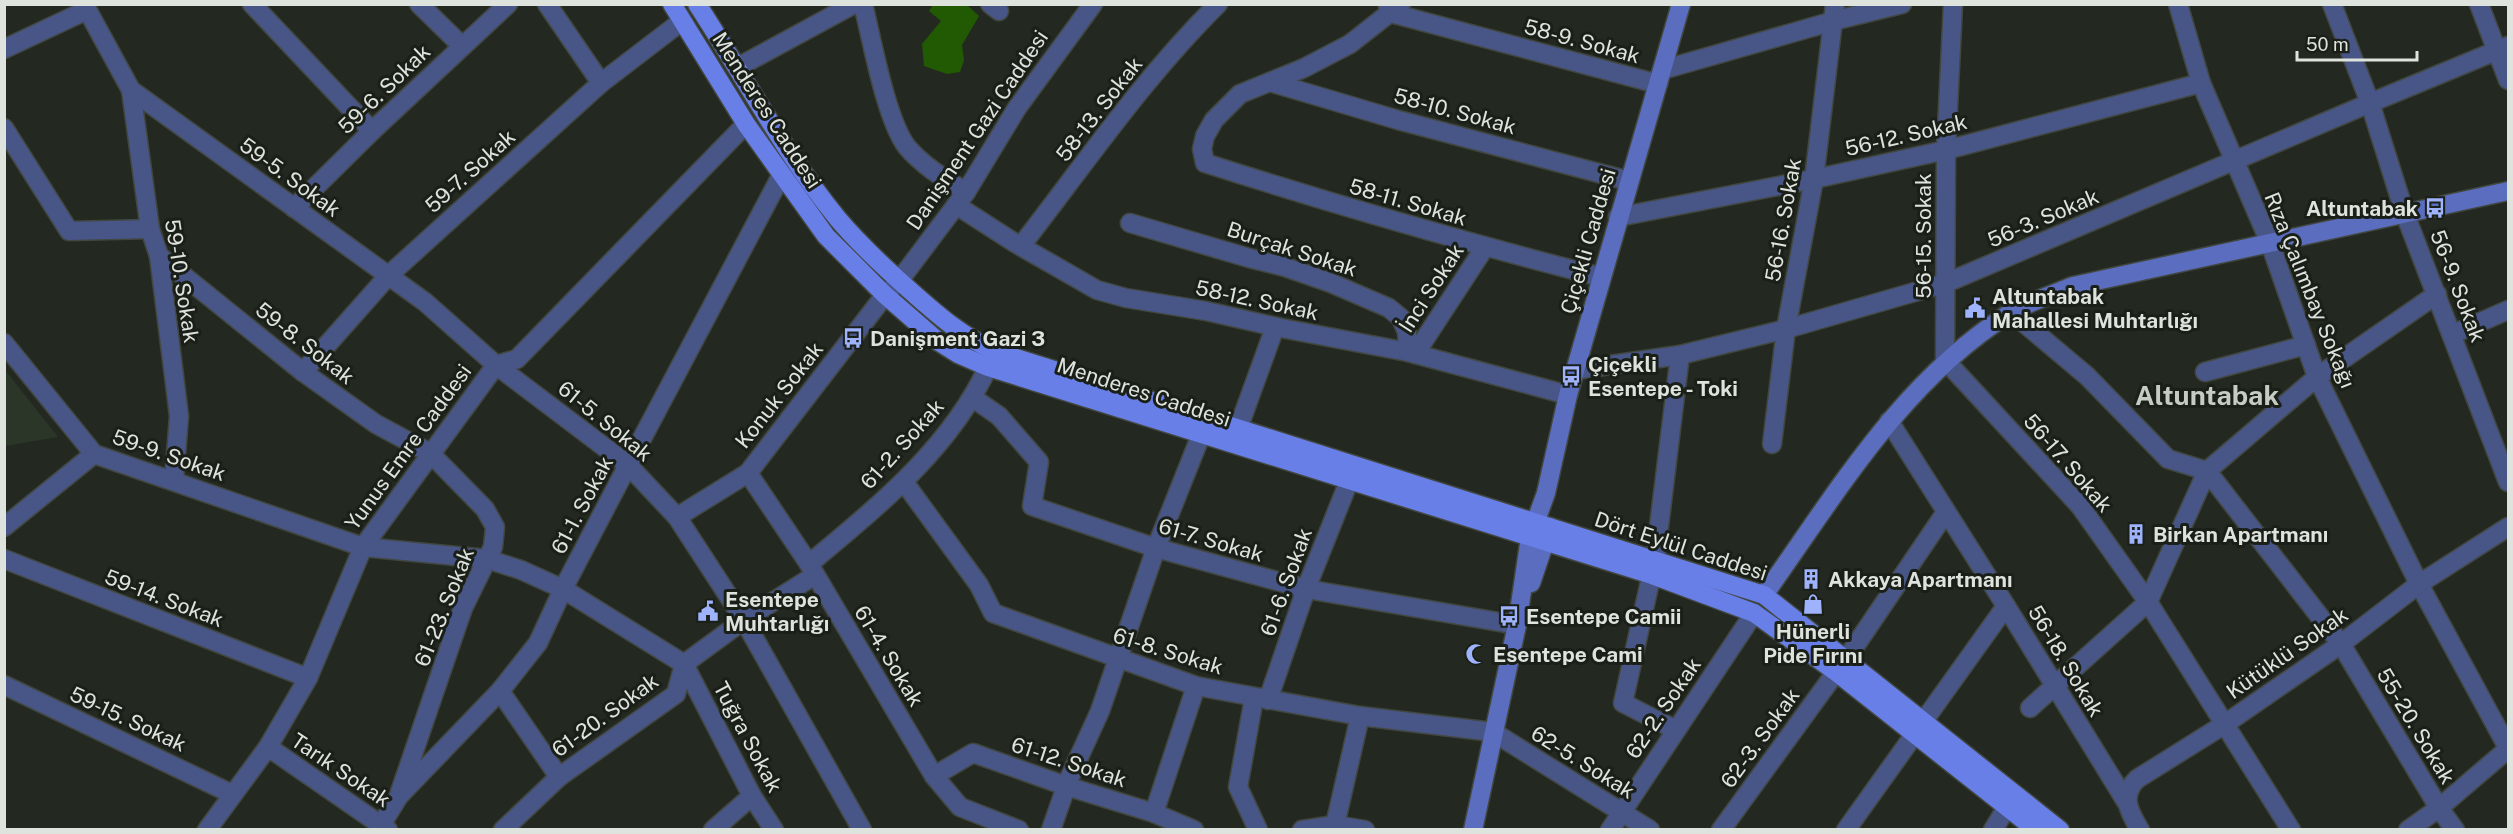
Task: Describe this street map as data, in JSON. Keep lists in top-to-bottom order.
{
  "streets": {
    "main road": ["Menderes Caddesi", "Dört Eylül Caddesi"],
    "street": [
      "58-9. Sokak",
      "59-6. Sokak",
      "58-13. Sokak",
      "58-10. Sokak",
      "Danişment Gazi Caddesi",
      "56-12. Sokak",
      "59-7. Sokak",
      "59-5. Sokak",
      "58-11. Sokak",
      "56-3. Sokak",
      "56-16. Sokak",
      "56-15. Sokak",
      "Çiçekli Caddesi",
      "Burçak Sokak",
      "59-10. Sokak",
      "56-9. Sokak",
      "İnci Sokak",
      "Rıza Çalımbay Sokağı",
      "58-12. Sokak",
      "59-8. Sokak",
      "Konuk Sokak",
      "61-5. Sokak",
      "61-2. Sokak",
      "Yunus Emre Caddesi",
      "59-9. Sokak",
      "56-17. Sokak",
      "61-1. Sokak",
      "61-7. Sokak",
      "61-6. Sokak",
      "59-14. Sokak",
      "61-23. Sokak",
      "61-8. Sokak",
      "Kütüklü Sokak",
      "61-4. Sokak",
      "56-18. Sokak",
      "62-2. Sokak",
      "61-20. Sokak",
      "59-15. Sokak",
      "55-20. Sokak",
      "Tuğra Sokak",
      "62-3. Sokak",
      "61-12. Sokak",
      "62-5. Sokak",
      "Tarık Sokak"
    ]
  },
  "crossings": [
    ["58-9. Sokak", "Çiçekli Caddesi"],
    ["59-6. Sokak", "59-5. Sokak"],
    ["58-13. Sokak", "58-12. Sokak"],
    ["Menderes Caddesi", "Danişment Gazi Caddesi"],
    ["Menderes Caddesi", "59-7. Sokak"],
    ["Menderes Caddesi", "Çiçekli Caddesi"],
    ["Menderes Caddesi", "Konuk Sokak"],
    ["Menderes Caddesi", "61-2. Sokak"],
    ["Menderes Caddesi", "Yunus Emre Caddesi"],
    ["Menderes Caddesi", "61-1. Sokak"],
    ["Menderes Caddesi", "Dört Eylül Caddesi"],
    ["Menderes Caddesi", "61-6. Sokak"],
    ["58-10. Sokak", "58-11. Sokak"],
    ["58-10. Sokak", "Çiçekli Caddesi"],
    ["Danişment Gazi Caddesi", "58-12. Sokak"],
    ["Danişment Gazi Caddesi", "Konuk Sokak"],
    ["56-12. Sokak", "56-16. Sokak"],
    ["56-12. Sokak", "56-15. Sokak"],
    ["56-12. Sokak", "Çiçekli Caddesi"],
    ["56-12. Sokak", "Rıza Çalımbay Sokağı"],
    ["59-7. Sokak", "59-5. Sokak"],
    ["59-7. Sokak", "59-8. Sokak"],
    ["59-5. Sokak", "59-10. Sokak"],
    ["59-5. Sokak", "61-5. Sokak"],
    ["59-5. Sokak", "Yunus Emre Caddesi"],
    ["58-11. Sokak", "Çiçekli Caddesi"],
    ["58-11. Sokak", "İnci Sokak"],
    ["56-3. Sokak", "56-16. Sokak"],
    ["56-3. Sokak", "56-15. Sokak"],
    ["56-3. Sokak", "Çiçekli Caddesi"],
    ["56-3. Sokak", "56-9. Sokak"],
    ["56-3. Sokak", "Rıza Çalımbay Sokağı"],
    ["56-15. Sokak", "56-17. Sokak"],
    ["Çiçekli Caddesi", "58-12. Sokak"],
    ["Çiçekli Caddesi", "61-7. Sokak"],
    ["Çiçekli Caddesi", "Dört Eylül Caddesi"],
    ["Çiçekli Caddesi", "61-8. Sokak"],
    ["Çiçekli Caddesi", "62-5. Sokak"],
    ["Burçak Sokak", "İnci Sokak"],
    ["Burçak Sokak", "58-12. Sokak"],
    ["59-10. Sokak", "59-8. Sokak"],
    ["59-10. Sokak", "59-9. Sokak"],
    ["İnci Sokak", "58-12. Sokak"],
    ["Rıza Çalımbay Sokağı", "Kütüklü Sokak"],
    ["59-8. Sokak", "Yunus Emre Caddesi"],
    ["59-8. Sokak", "61-23. Sokak"],
    ["Konuk Sokak", "61-5. Sokak"],
    ["Konuk Sokak", "61-4. Sokak"],
    ["61-5. Sokak", "Yunus Emre Caddesi"],
    ["61-5. Sokak", "61-1. Sokak"],
    ["61-5. Sokak", "61-20. Sokak"],
    ["61-2. Sokak", "61-7. Sokak"],
    ["61-2. Sokak", "61-8. Sokak"],
    ["61-2. Sokak", "61-4. Sokak"],
    ["61-2. Sokak", "61-20. Sokak"],
    ["Yunus Emre Caddesi", "59-9. Sokak"],
    ["Yunus Emre Caddesi", "59-14. Sokak"],
    ["Yunus Emre Caddesi", "61-23. Sokak"],
    ["Yunus Emre Caddesi", "59-15. Sokak"],
    ["Yunus Emre Caddesi", "Tarık Sokak"],
    ["59-9. Sokak", "61-1. Sokak"],
    ["59-9. Sokak", "61-23. Sokak"],
    ["59-9. Sokak", "61-20. Sokak"],
    ["59-9. Sokak", "Tuğra Sokak"],
    ["56-17. Sokak", "Kütüklü Sokak"],
    ["61-1. Sokak", "61-23. Sokak"],
    ["61-1. Sokak", "Tarık Sokak"],
    ["61-7. Sokak", "61-6. Sokak"],
    ["Dört Eylül Caddesi", "62-2. Sokak"],
    ["Dört Eylül Caddesi", "62-3. Sokak"],
    ["61-6. Sokak", "61-8. Sokak"],
    ["61-8. Sokak", "62-5. Sokak"],
    ["Kütüklü Sokak", "56-18. Sokak"],
    ["Kütüklü Sokak", "55-20. Sokak"],
    ["61-4. Sokak", "61-20. Sokak"],
    ["61-4. Sokak", "61-12. Sokak"],
    ["56-18. Sokak", "62-3. Sokak"],
    ["62-2. Sokak", "62-5. Sokak"],
    ["61-20. Sokak", "Tuğra Sokak"]
  ],
  "districts": ["Altuntabak"],
  "places": {
    "bus stop": [
      "Altuntabak",
      "Danişment Gazi 3",
      "Çiçekli Esentepe - Toki",
      "Esentepe Camii"
    ],
    "public building": ["Altuntabak Mahallesi Muhtarlığı", "Esentepe Muhtarlığı"],
    "building": ["Birkan Apartmanı", "Akkaya Apartmanı"],
    "shop": ["Hünerli Pide Fırını"],
    "mosque": ["Esentepe Cami"]
  },
  "scale_bar": "50 m"
}
